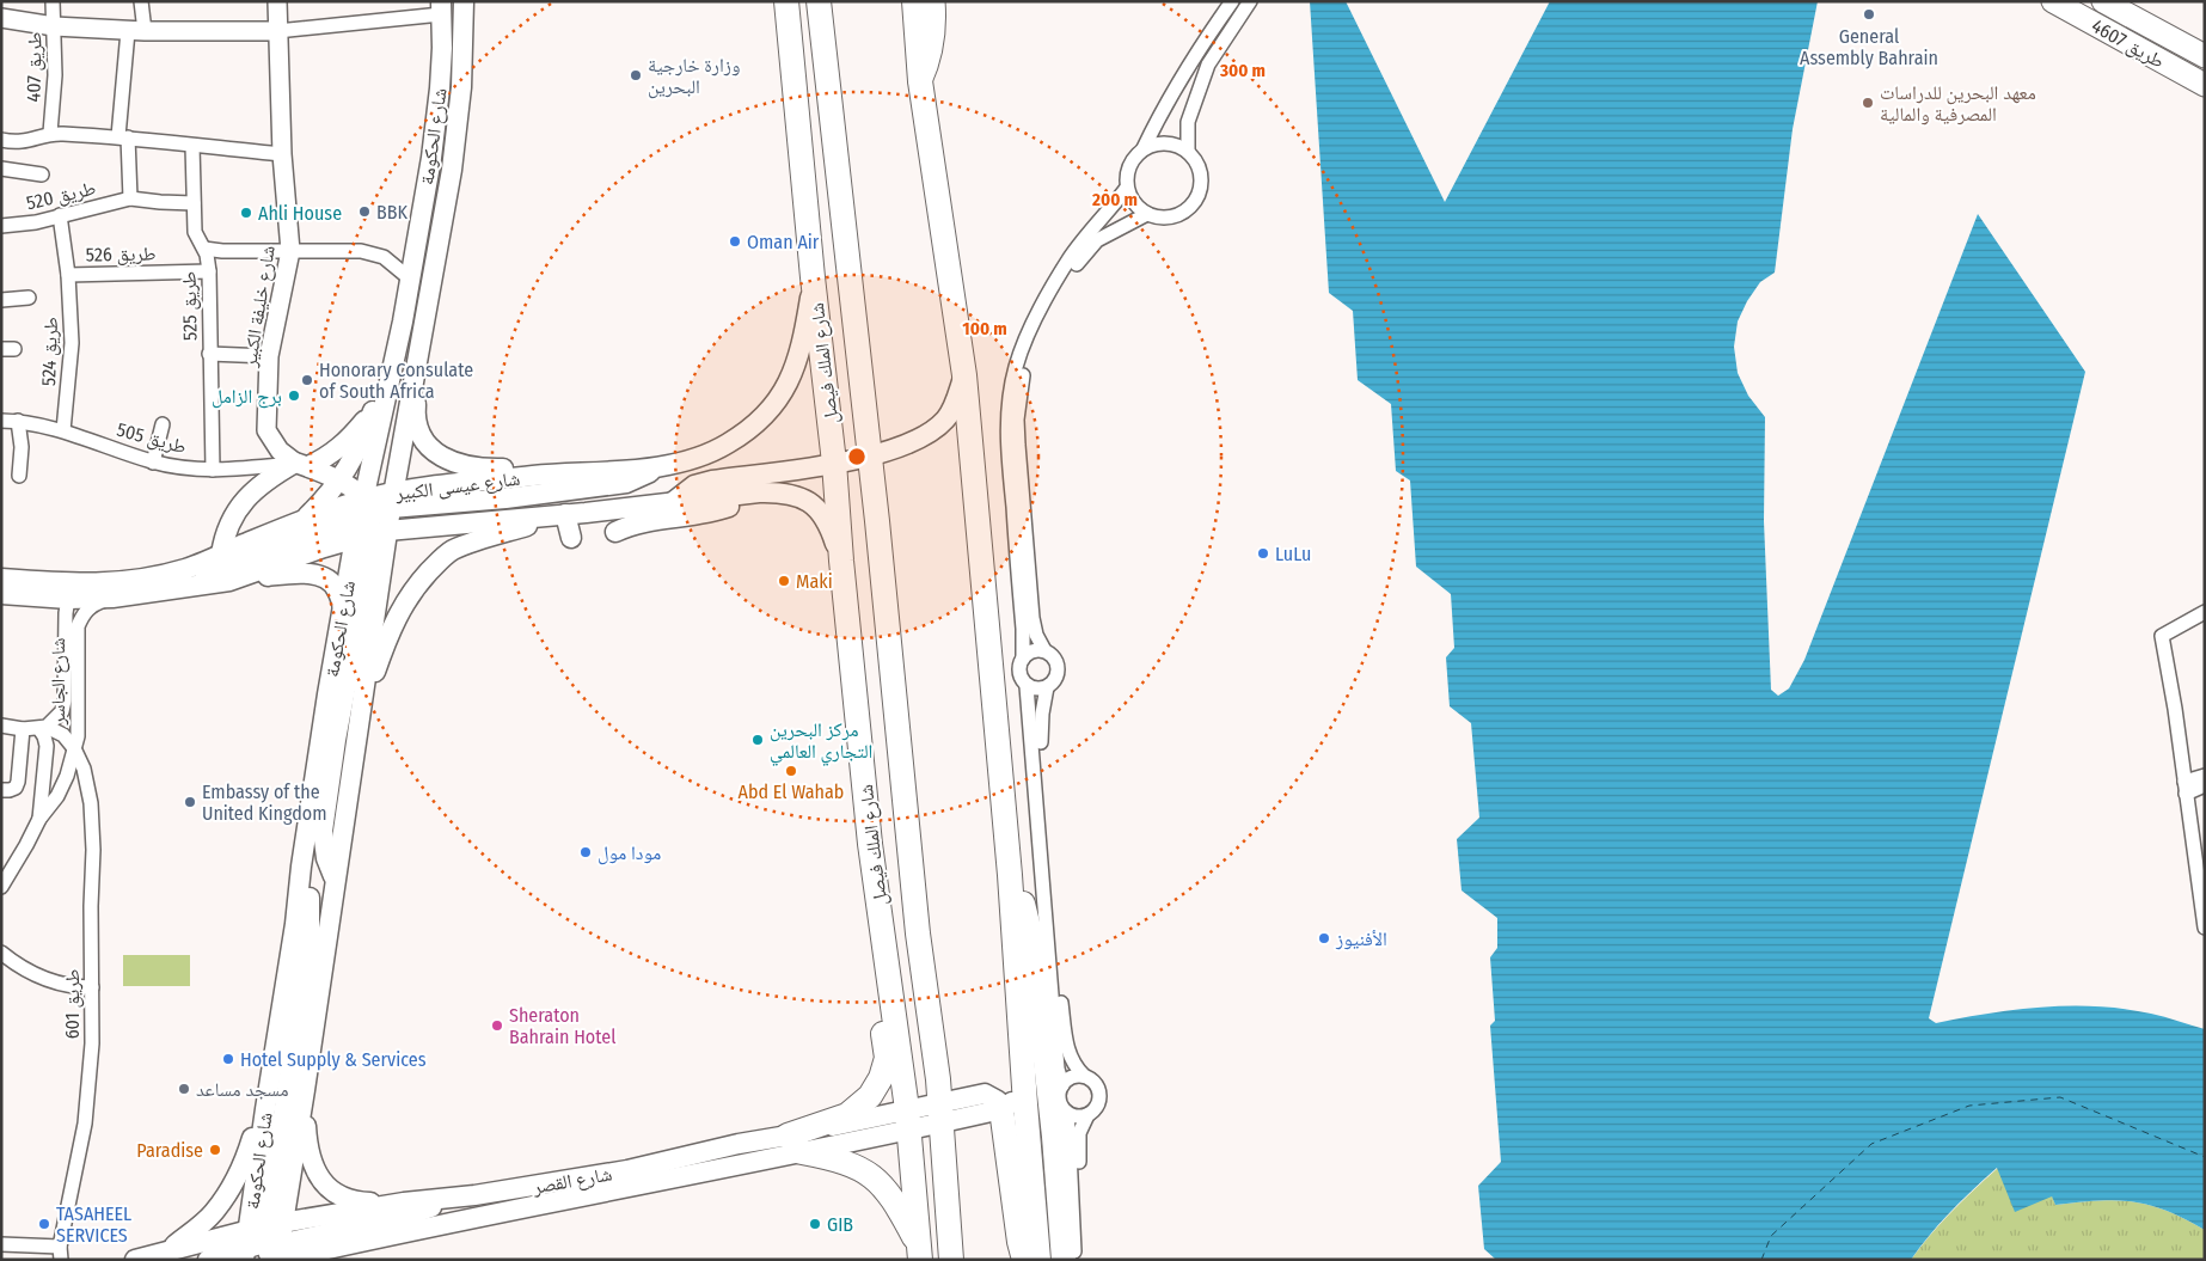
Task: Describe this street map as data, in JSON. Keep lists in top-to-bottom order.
{
  "streets": {
    "highway": ["شارع الملك فيصل"],
    "main road": [
      "طريق 4607",
      "شارع الحكومة",
      "شارع عيسى الكبير",
      "شارع القصر"
    ],
    "street": [
      "طريق 407",
      "طريق 520",
      "طريق 526",
      "طريق 525",
      "شارع خليفة الكبير",
      "طريق 524",
      "طريق 505",
      "شارع الجاسر",
      "طريق 601"
    ]
  },
  "crossings": [
    ["شارع الحكومة", "شارع عيسى الكبير"],
    ["شارع الحكومة", "شارع القصر"],
    ["طريق 520", "طريق 524"],
    ["طريق 526", "طريق 525"],
    ["طريق 526", "طريق 524"],
    ["طريق 525", "طريق 505"],
    ["شارع خليفة الكبير", "طريق 505"],
    ["طريق 524", "طريق 505"],
    ["شارع الملك فيصل", "شارع عيسى الكبير"],
    ["شارع الملك فيصل", "شارع القصر"],
    ["شارع عيسى الكبير", "شارع الجاسر"],
    ["شارع الجاسر", "طريق 601"]
  ],
  "places": [
    "General Assembly Bahrain",
    "وزارة خارجية البحرين",
    "معهد البحرين للدراسات المصرفية والمالية",
    "BBK",
    "Ahli House",
    "Oman Air",
    "Honorary Consulate of South Africa",
    "برج الزامل",
    "LuLu",
    "Maki",
    "مركز البحرين التجاري العالمي",
    "Abd El Wahab",
    "Embassy of the United Kingdom",
    "مودا مول",
    "الأفنيوز",
    "Sheraton Bahrain Hotel",
    "Hotel Supply & Services",
    "مسجد مساعد",
    "Paradise",
    "TASAHEEL SERVICES",
    "GIB"
  ],
  "rings": ["300 m", "200 m", "100 m"]
}
